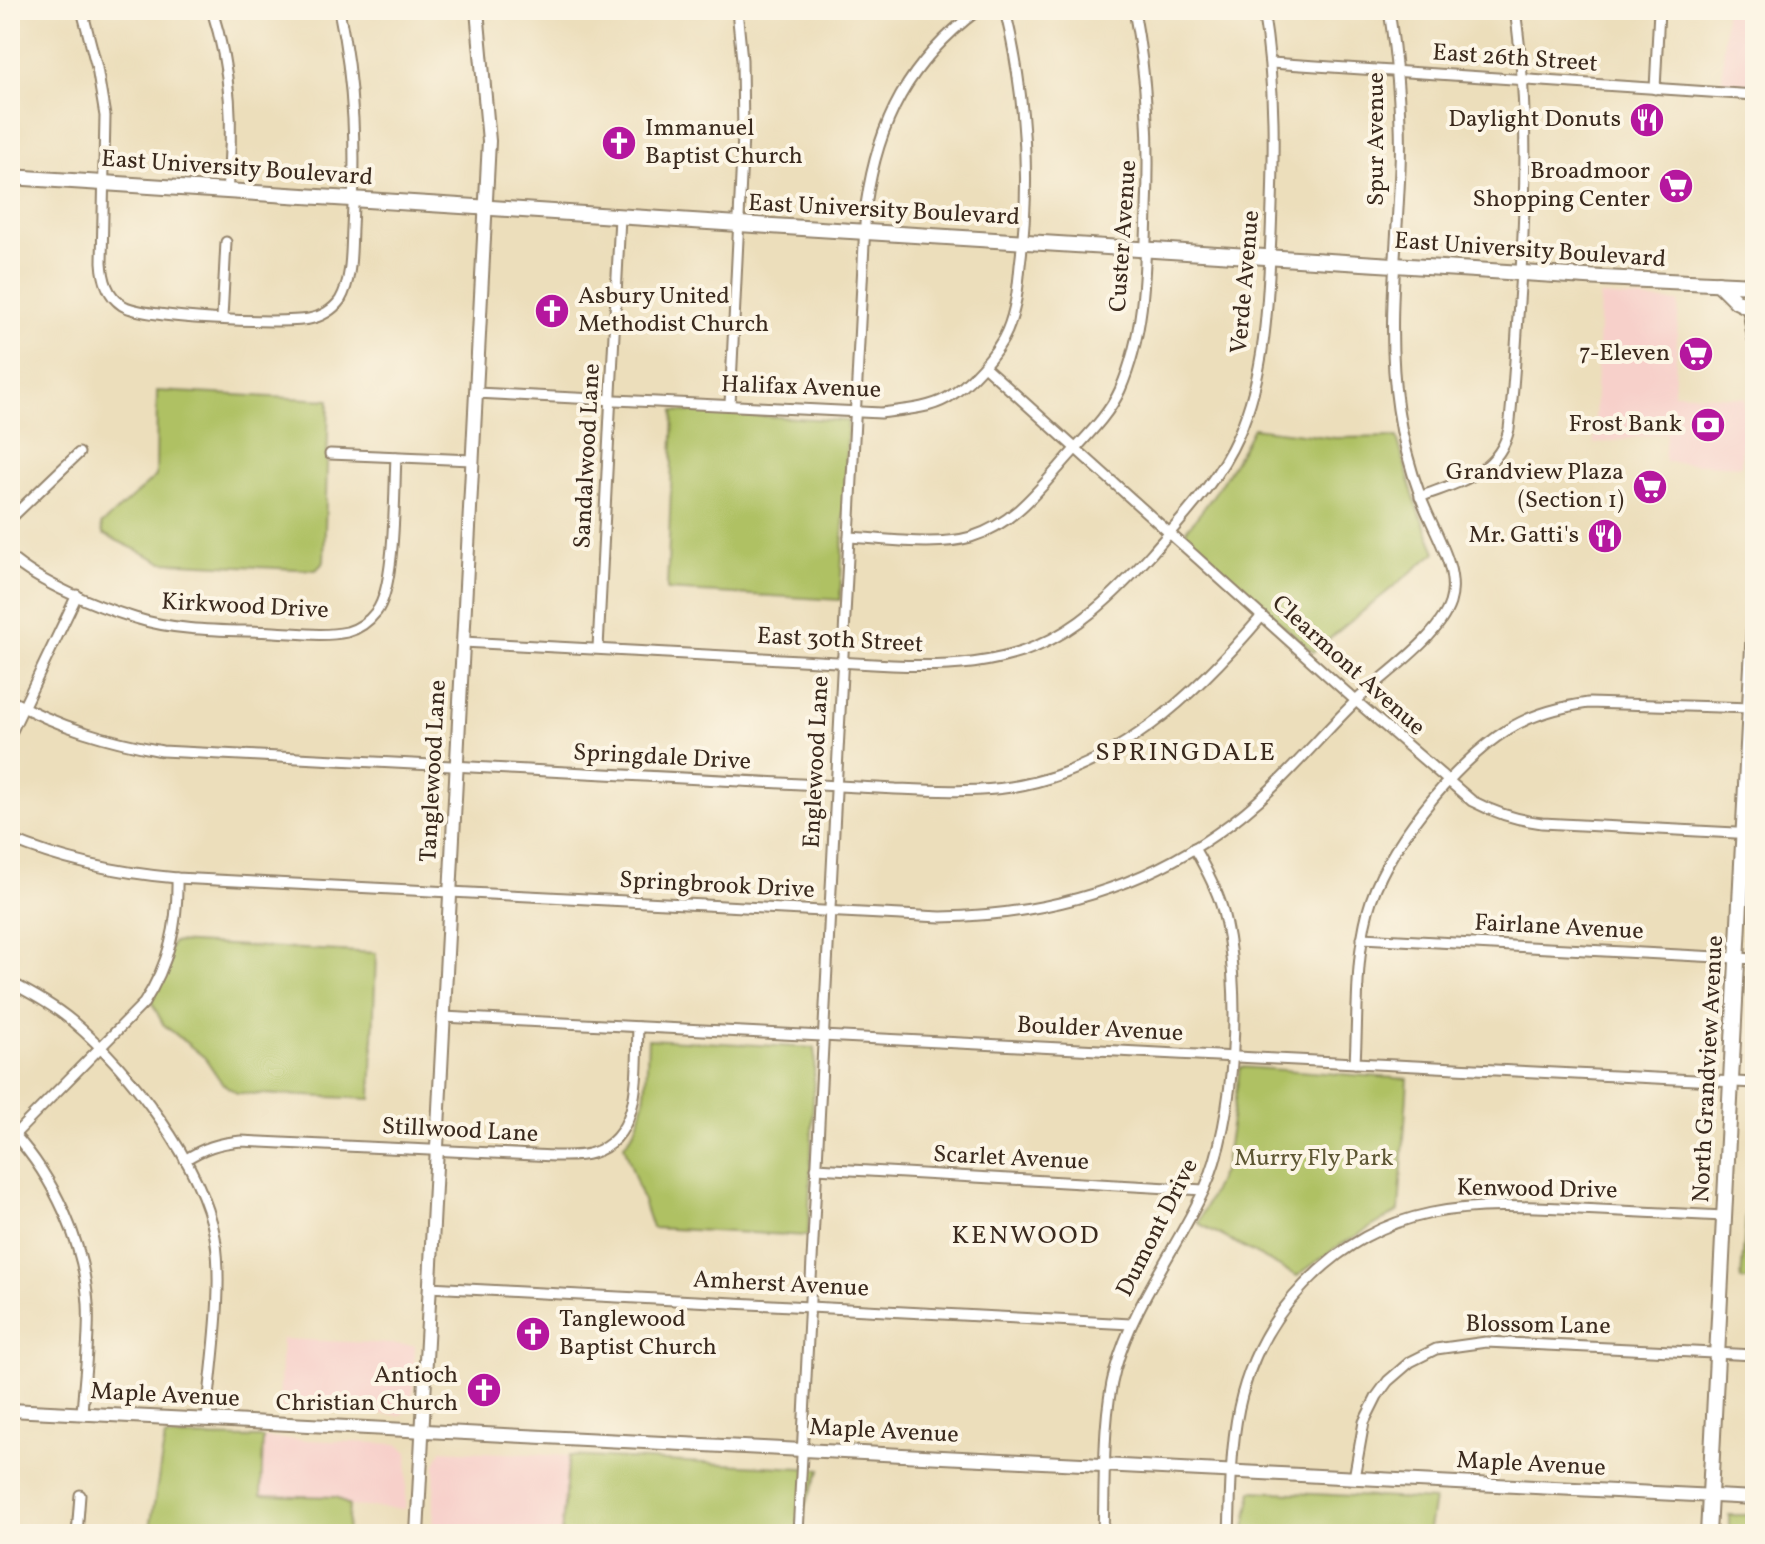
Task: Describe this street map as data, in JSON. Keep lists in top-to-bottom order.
{
  "streets": {
    "main road": [
      "East University Boulevard",
      "Tanglewood Lane",
      "North Grandview Avenue",
      "Maple Avenue"
    ],
    "street": [
      "East 26th Street",
      "Spur Avenue",
      "Custer Avenue",
      "Verde Avenue",
      "Halifax Avenue",
      "Sandalwood Lane",
      "Kirkwood Drive",
      "East 30th Street",
      "Clearmont Avenue",
      "Springdale Drive",
      "Englewood Lane",
      "Springbrook Drive",
      "Fairlane Avenue",
      "Boulder Avenue",
      "Stillwood Lane",
      "Scarlet Avenue",
      "Kenwood Drive",
      "Dumont Drive",
      "Amherst Avenue",
      "Blossom Lane"
    ]
  },
  "crossings": [
    ["East 26th Street", "Spur Avenue"],
    ["East 26th Street", "Verde Avenue"],
    ["Spur Avenue", "East University Boulevard"],
    ["Spur Avenue", "Clearmont Avenue"],
    ["Spur Avenue", "Springbrook Drive"],
    ["East University Boulevard", "Custer Avenue"],
    ["East University Boulevard", "Verde Avenue"],
    ["East University Boulevard", "Halifax Avenue"],
    ["East University Boulevard", "Sandalwood Lane"],
    ["East University Boulevard", "Englewood Lane"],
    ["East University Boulevard", "Tanglewood Lane"],
    ["Custer Avenue", "Clearmont Avenue"],
    ["Custer Avenue", "Englewood Lane"],
    ["Verde Avenue", "East 30th Street"],
    ["Verde Avenue", "Clearmont Avenue"],
    ["Halifax Avenue", "Sandalwood Lane"],
    ["Halifax Avenue", "Clearmont Avenue"],
    ["Halifax Avenue", "Englewood Lane"],
    ["Halifax Avenue", "Tanglewood Lane"],
    ["Sandalwood Lane", "East 30th Street"],
    ["East 30th Street", "Clearmont Avenue"],
    ["East 30th Street", "Englewood Lane"],
    ["East 30th Street", "Tanglewood Lane"],
    ["Clearmont Avenue", "Springdale Drive"],
    ["Clearmont Avenue", "Springbrook Drive"],
    ["Clearmont Avenue", "North Grandview Avenue"],
    ["Springdale Drive", "Englewood Lane"],
    ["Springdale Drive", "Tanglewood Lane"],
    ["Englewood Lane", "Springbrook Drive"],
    ["Englewood Lane", "Boulder Avenue"],
    ["Englewood Lane", "Scarlet Avenue"],
    ["Englewood Lane", "Amherst Avenue"],
    ["Englewood Lane", "Maple Avenue"],
    ["Tanglewood Lane", "Springbrook Drive"],
    ["Tanglewood Lane", "Boulder Avenue"],
    ["Tanglewood Lane", "Stillwood Lane"],
    ["Tanglewood Lane", "Amherst Avenue"],
    ["Tanglewood Lane", "Maple Avenue"],
    ["Springbrook Drive", "Dumont Drive"],
    ["Fairlane Avenue", "North Grandview Avenue"],
    ["Boulder Avenue", "North Grandview Avenue"],
    ["Boulder Avenue", "Stillwood Lane"],
    ["Boulder Avenue", "Dumont Drive"],
    ["North Grandview Avenue", "Kenwood Drive"],
    ["North Grandview Avenue", "Blossom Lane"],
    ["North Grandview Avenue", "Maple Avenue"],
    ["Scarlet Avenue", "Dumont Drive"],
    ["Kenwood Drive", "Maple Avenue"],
    ["Dumont Drive", "Amherst Avenue"],
    ["Dumont Drive", "Maple Avenue"],
    ["Blossom Lane", "Maple Avenue"]
  ],
  "districts": ["SPRINGDALE", "KENWOOD"],
  "parks": ["Murry Fly Park"],
  "places": {
    "restaurant": ["Daylight Donuts", "Mr. Gatti's"],
    "church": [
      "Immanuel Baptist Church",
      "Asbury United Methodist Church",
      "Tanglewood Baptist Church",
      "Antioch Christian Church"
    ],
    "supermarket": ["Broadmoor Shopping Center", "7-Eleven", "Grandview Plaza (Section 1)"],
    "bank": ["Frost Bank"]
  }
}
